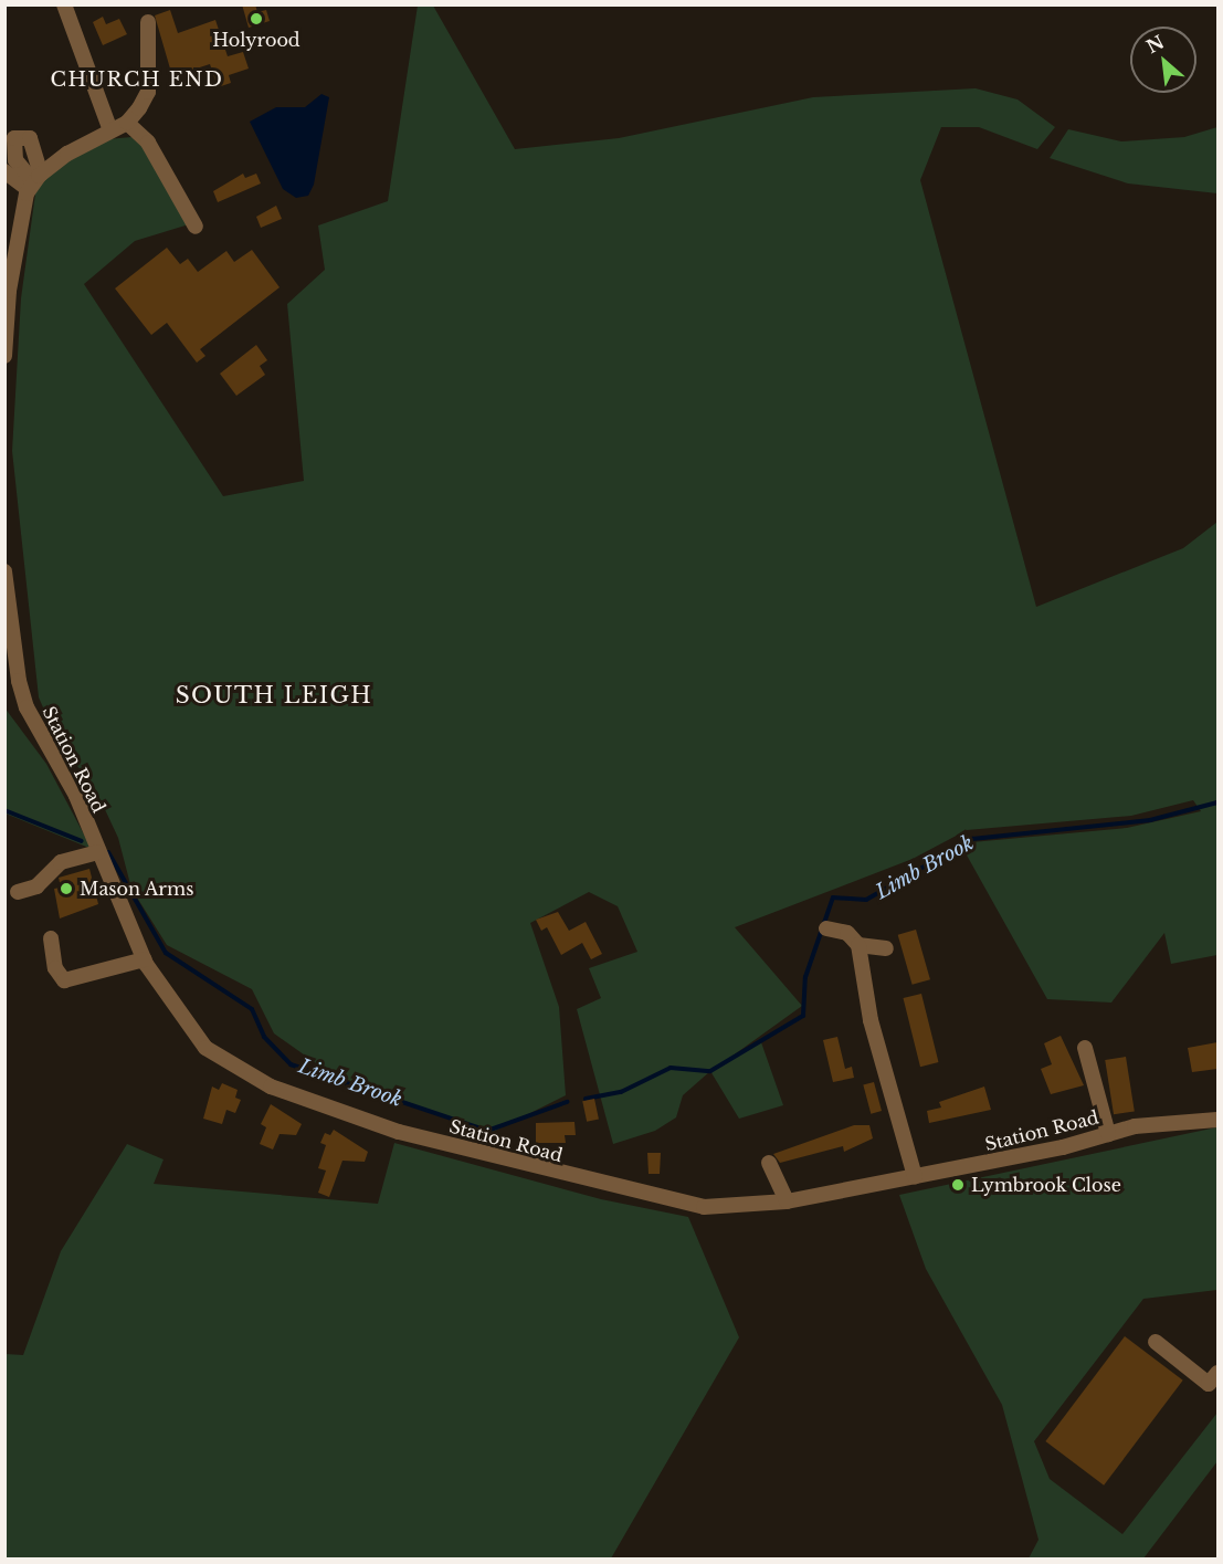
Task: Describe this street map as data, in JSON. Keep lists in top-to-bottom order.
{
  "streets": {
    "street": ["Station Road"]
  },
  "districts": ["CHURCH END", "SOUTH LEIGH"],
  "water": ["Limb Brook"],
  "places": ["Holyrood", "Mason Arms", "Lymbrook Close"],
  "north": "top left"
}
